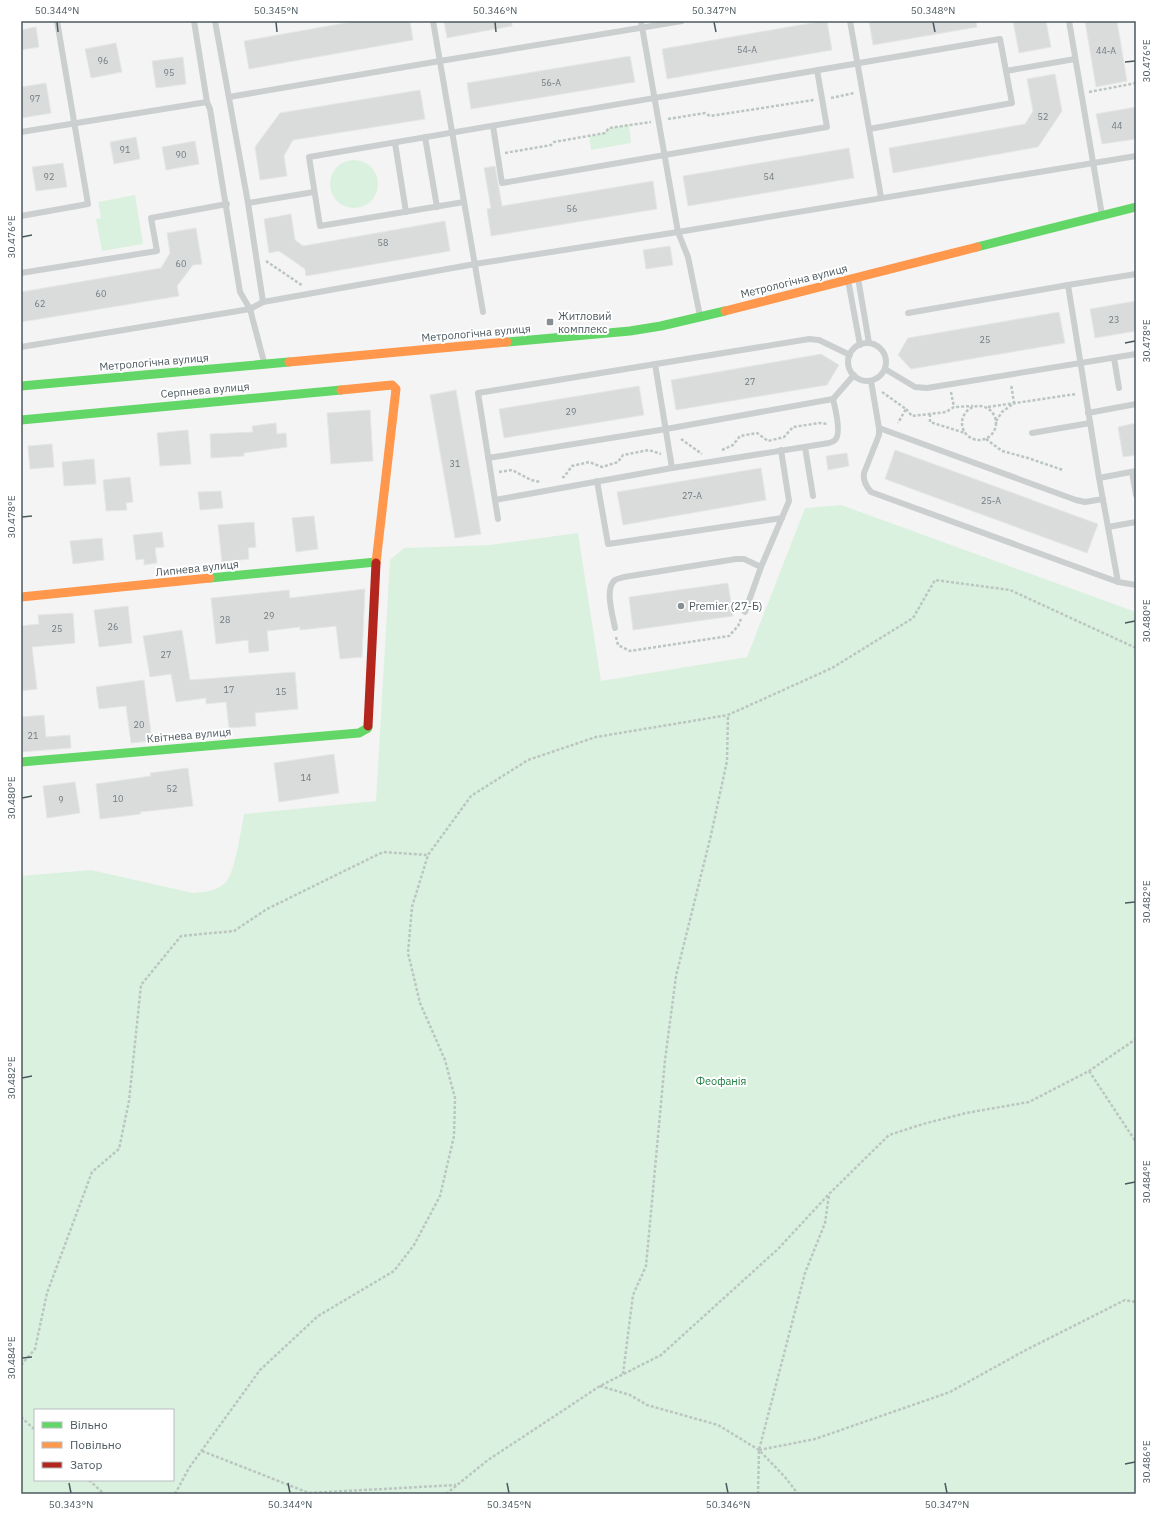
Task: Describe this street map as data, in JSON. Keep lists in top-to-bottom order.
{
  "streets": {
    "street": [
      "Метрологічна вулиця",
      "Серпнева вулиця",
      "Липнева вулиця",
      "Квітнева вулиця"
    ]
  },
  "crossings": [
    ["Серпнева вулиця", "Липнева вулиця"],
    ["Серпнева вулиця", "Квітнева вулиця"],
    ["Липнева вулиця", "Квітнева вулиця"]
  ],
  "parks": ["Феофанія"],
  "places": {
    "transit": ["Житловий комплекс"],
    "other": ["Premier (27-Б)"]
  },
  "house_numbers": [
    "54-А",
    "44-А",
    "96",
    "95",
    "56-А",
    "97",
    "52",
    "44",
    "91",
    "90",
    "92",
    "54",
    "56",
    "58",
    "60",
    "60",
    "62",
    "23",
    "25",
    "27",
    "29",
    "31",
    "27-А",
    "25-А",
    "29",
    "28",
    "26",
    "25",
    "27",
    "17",
    "15",
    "20",
    "21",
    "14",
    "52",
    "10",
    "9"
  ],
  "legend": ["Вільно", "Повільно", "Затор"],
  "coordinates": [
    "50.344°N",
    "50.345°N",
    "50.346°N",
    "50.347°N",
    "50.348°N",
    "30.476°E",
    "30.478°E",
    "30.480°E",
    "30.482°E",
    "30.484°E",
    "30.486°E",
    "50.343°N"
  ]
}
